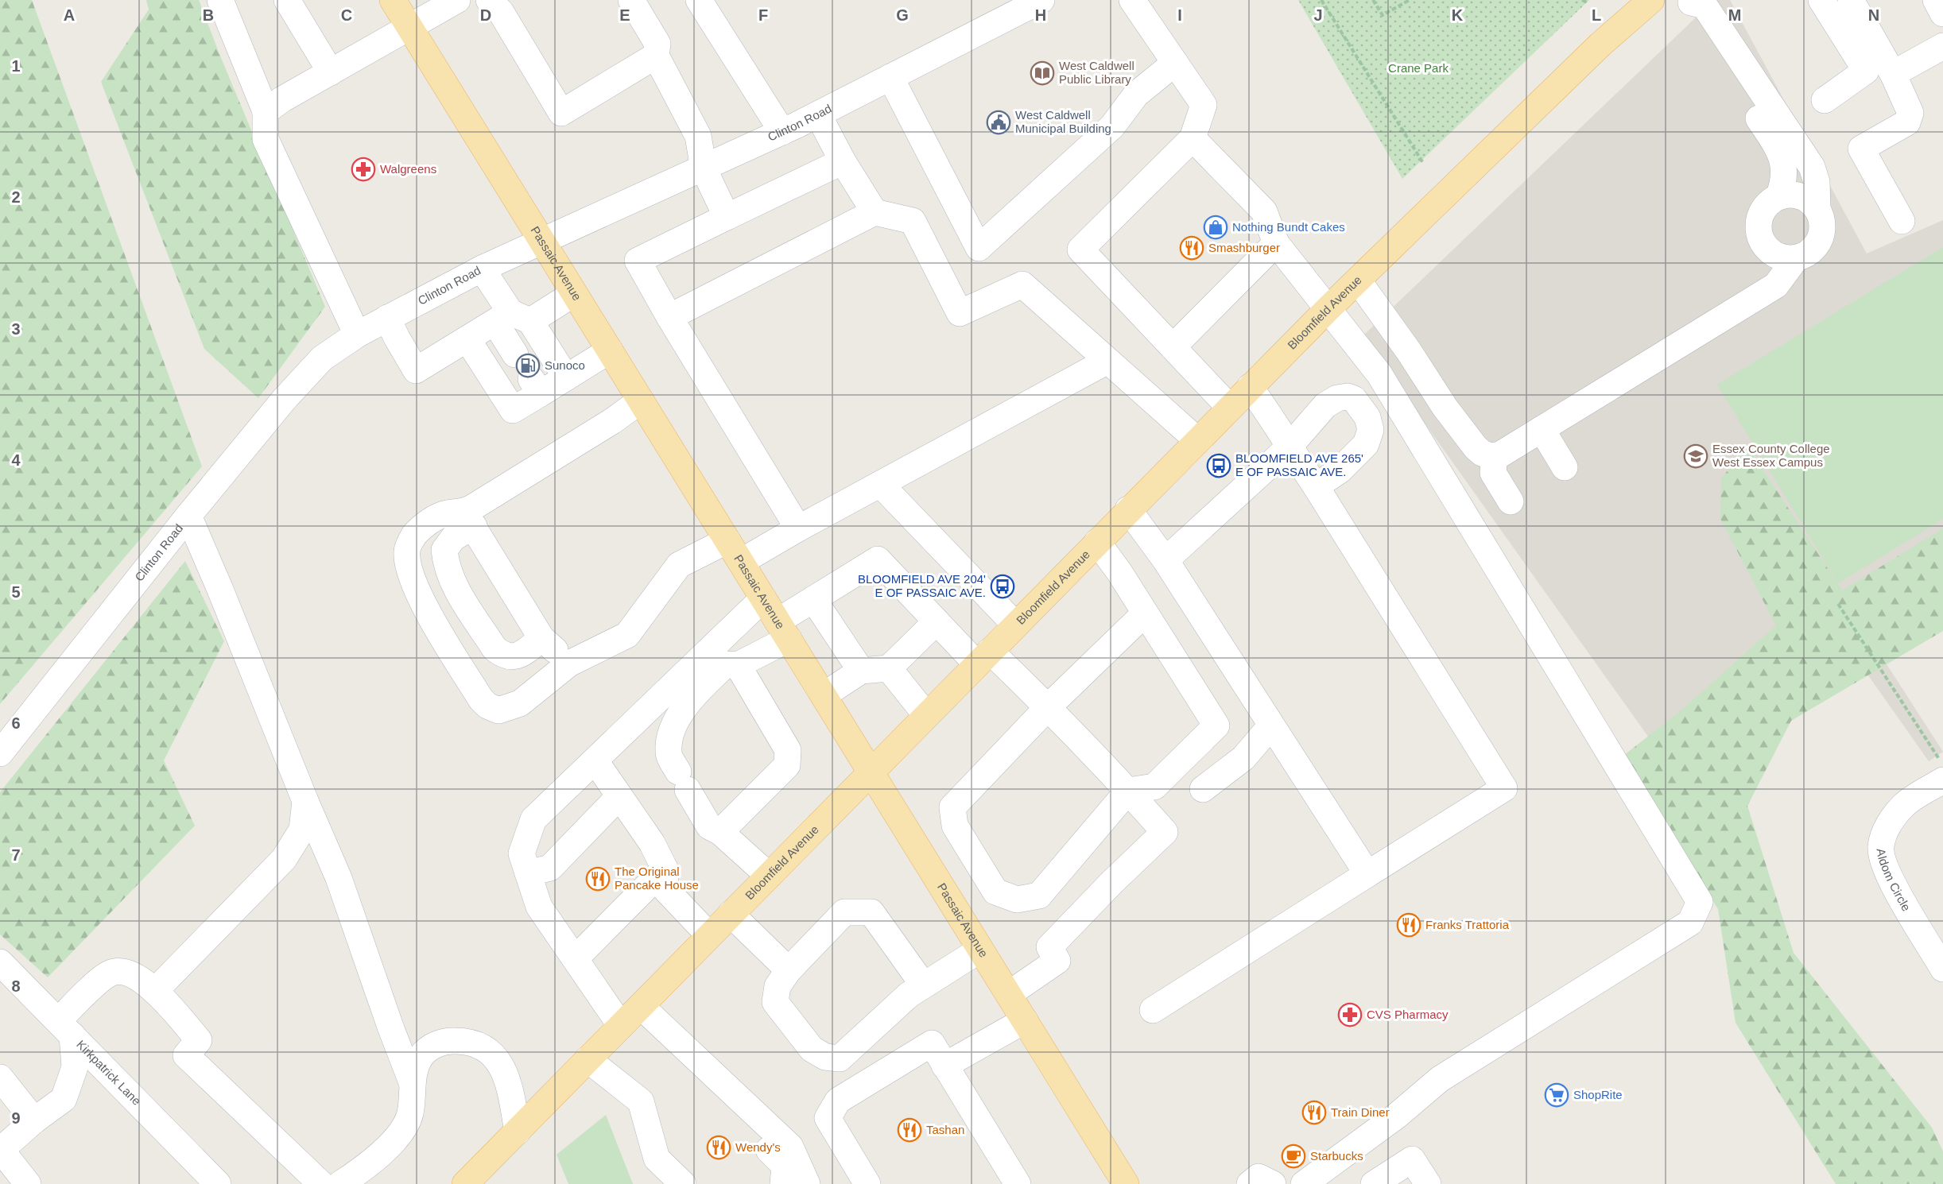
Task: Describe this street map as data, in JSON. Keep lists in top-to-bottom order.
{
  "streets": {
    "main road": ["Passaic Avenue", "Bloomfield Avenue"],
    "street": ["Clinton Road", "Aldom Circle", "Kirkpatrick Lane"]
  },
  "crossings": [
    ["Clinton Road", "Passaic Avenue"],
    ["Passaic Avenue", "Bloomfield Avenue"]
  ],
  "parks": ["Crane Park"],
  "places": {
    "library": ["West Caldwell Public Library"],
    "public building": ["West Caldwell Municipal Building"],
    "pharmacy": ["Walgreens", "CVS Pharmacy"],
    "shop": ["Nothing Bundt Cakes"],
    "restaurant": [
      "Smashburger",
      "The Original Pancake House",
      "Franks Trattoria",
      "Train Diner",
      "Tashan",
      "Wendy's"
    ],
    "fuel station": ["Sunoco"],
    "school or university": ["Essex County College West Essex Campus"],
    "bus stop": ["BLOOMFIELD AVE 265' E OF PASSAIC AVE.", "BLOOMFIELD AVE 204' E OF PASSAIC AVE."],
    "supermarket": ["ShopRite"],
    "cafe": ["Starbucks"]
  },
  "grid": {
    "columns": [
      "A",
      "B",
      "C",
      "D",
      "E",
      "F",
      "G",
      "H",
      "I",
      "J",
      "K",
      "L",
      "M",
      "N"
    ],
    "rows": [
      "1",
      "2",
      "3",
      "4",
      "5",
      "6",
      "7",
      "8",
      "9"
    ]
  }
}
